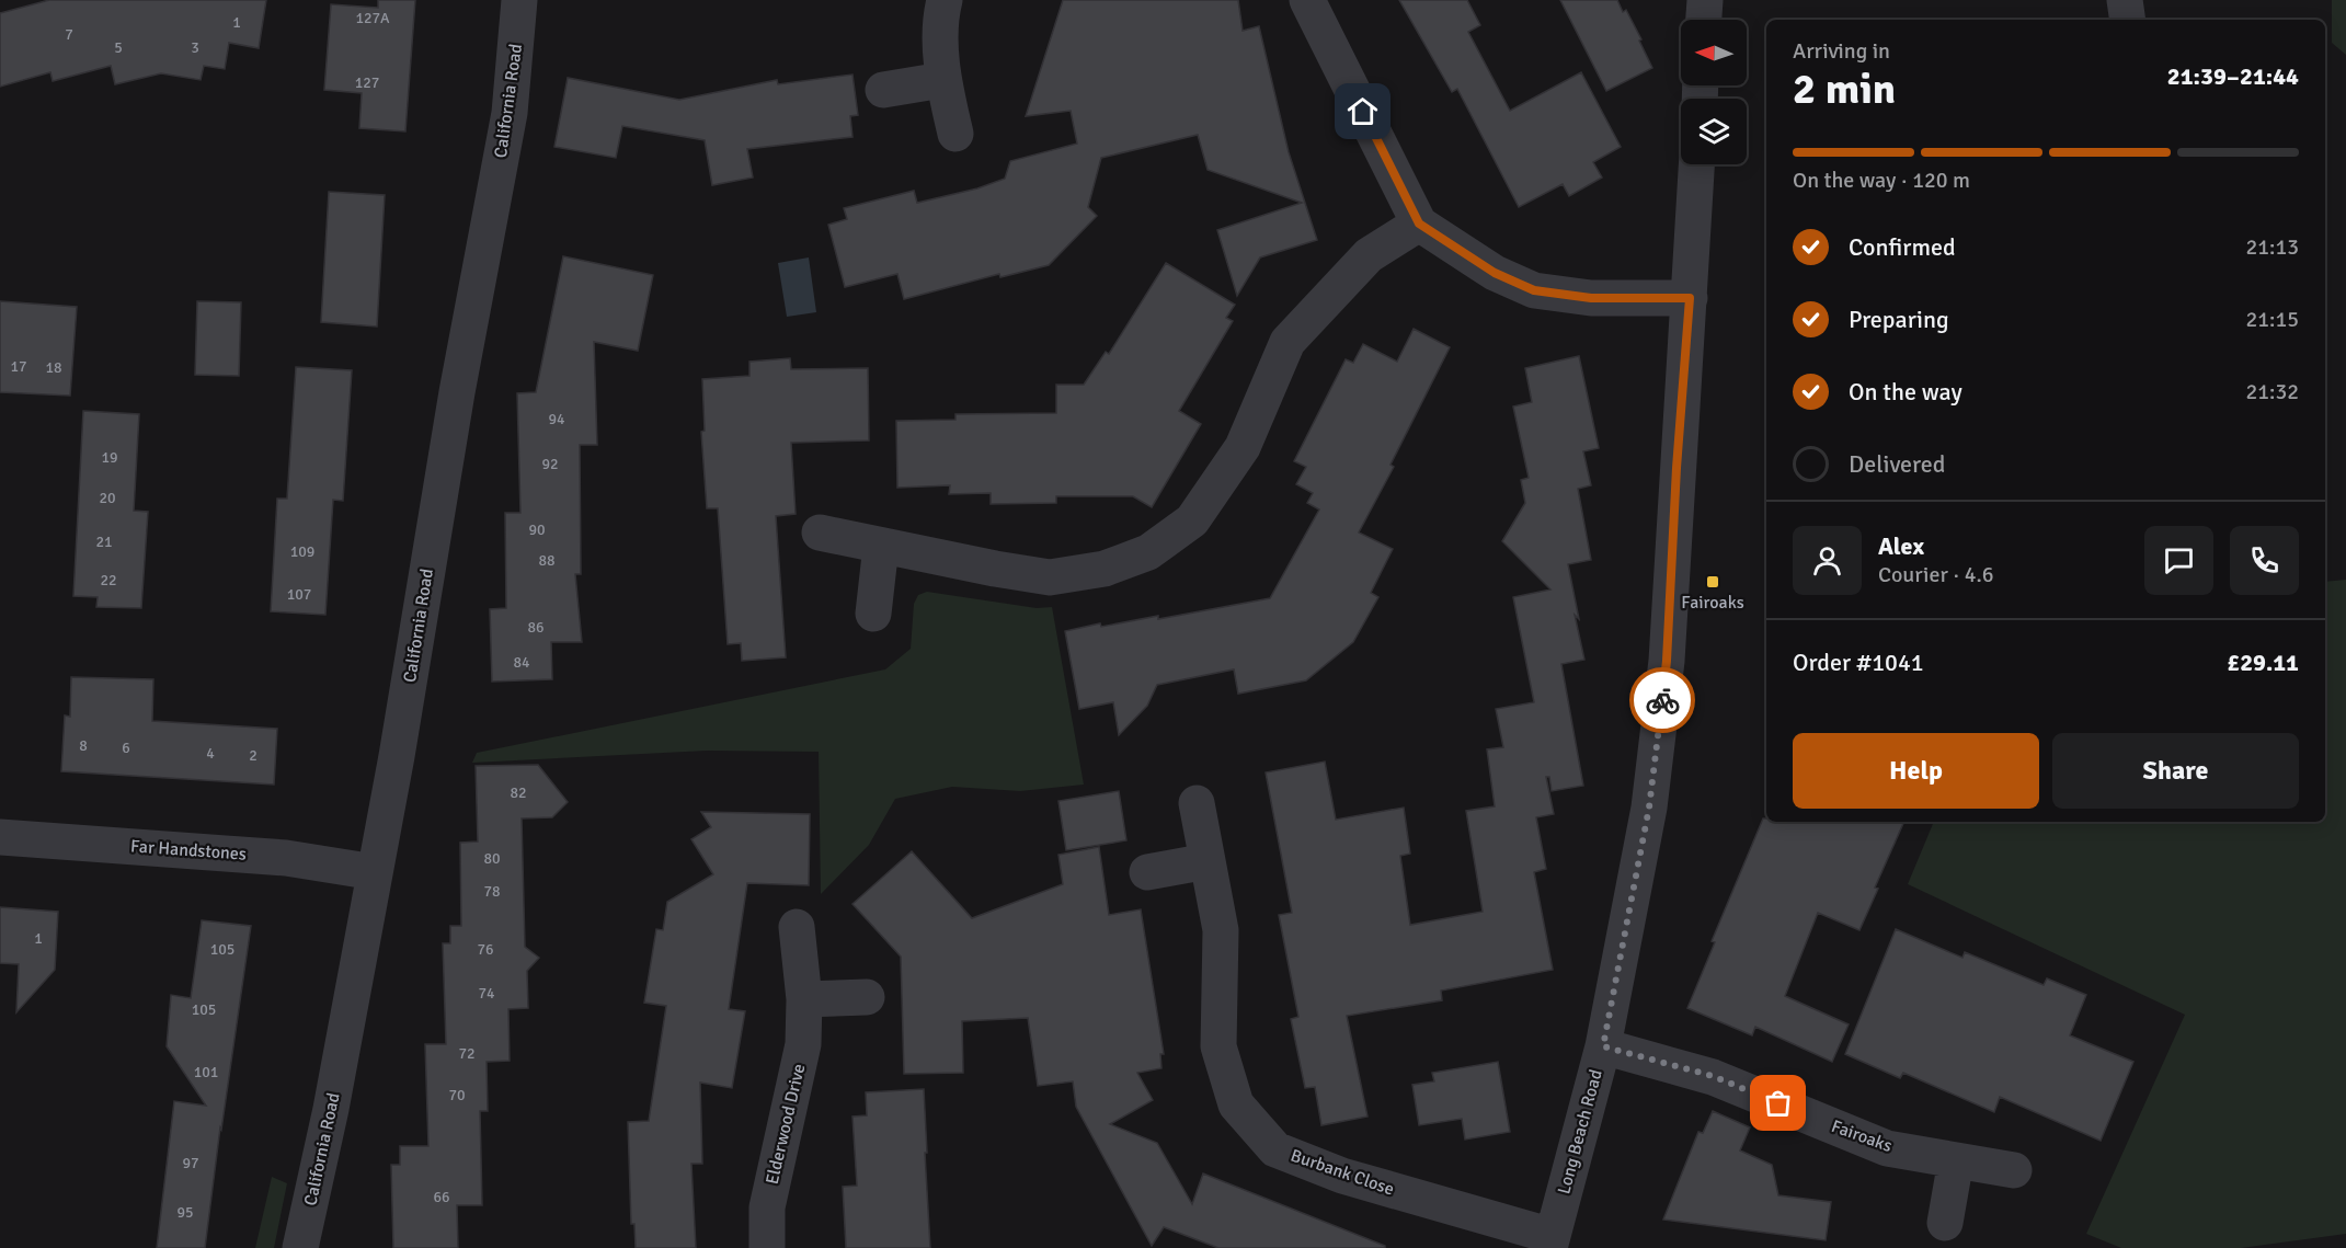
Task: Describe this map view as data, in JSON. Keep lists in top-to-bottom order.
{
  "streets": {
    "street": [
      "California Road",
      "Far Handstones",
      "Elderwood Drive",
      "Long Beach Road",
      "Fairoaks",
      "Burbank Close"
    ]
  },
  "crossings": [
    ["California Road", "Far Handstones"],
    ["Long Beach Road", "Fairoaks"],
    ["Long Beach Road", "Burbank Close"]
  ],
  "places": {
    "transit": ["Fairoaks"]
  },
  "house_numbers": [
    "127A",
    "1",
    "7",
    "5",
    "3",
    "127",
    "17",
    "18",
    "94",
    "19",
    "92",
    "20",
    "90",
    "21",
    "109",
    "88",
    "22",
    "107",
    "86",
    "84",
    "8",
    "6",
    "4",
    "2",
    "82",
    "80",
    "78",
    "1",
    "105",
    "76",
    "74",
    "105",
    "72",
    "101",
    "70",
    "97",
    "66",
    "95"
  ],
  "north": "left",
  "page": {
    "heading": ["2 min", "Arriving in", "21:39–21:44"],
    "panel": [
      "Alex",
      "Courier · 4.6",
      "Order #1041",
      "£29.11"
    ],
    "bar": "On the way · 120 m",
    "list": [
      ["Confirmed", "21:13"],
      ["Preparing", "21:15"],
      ["On the way", "21:32"],
      "Delivered"
    ],
    "buttons": ["Help", "Share"]
  }
}
